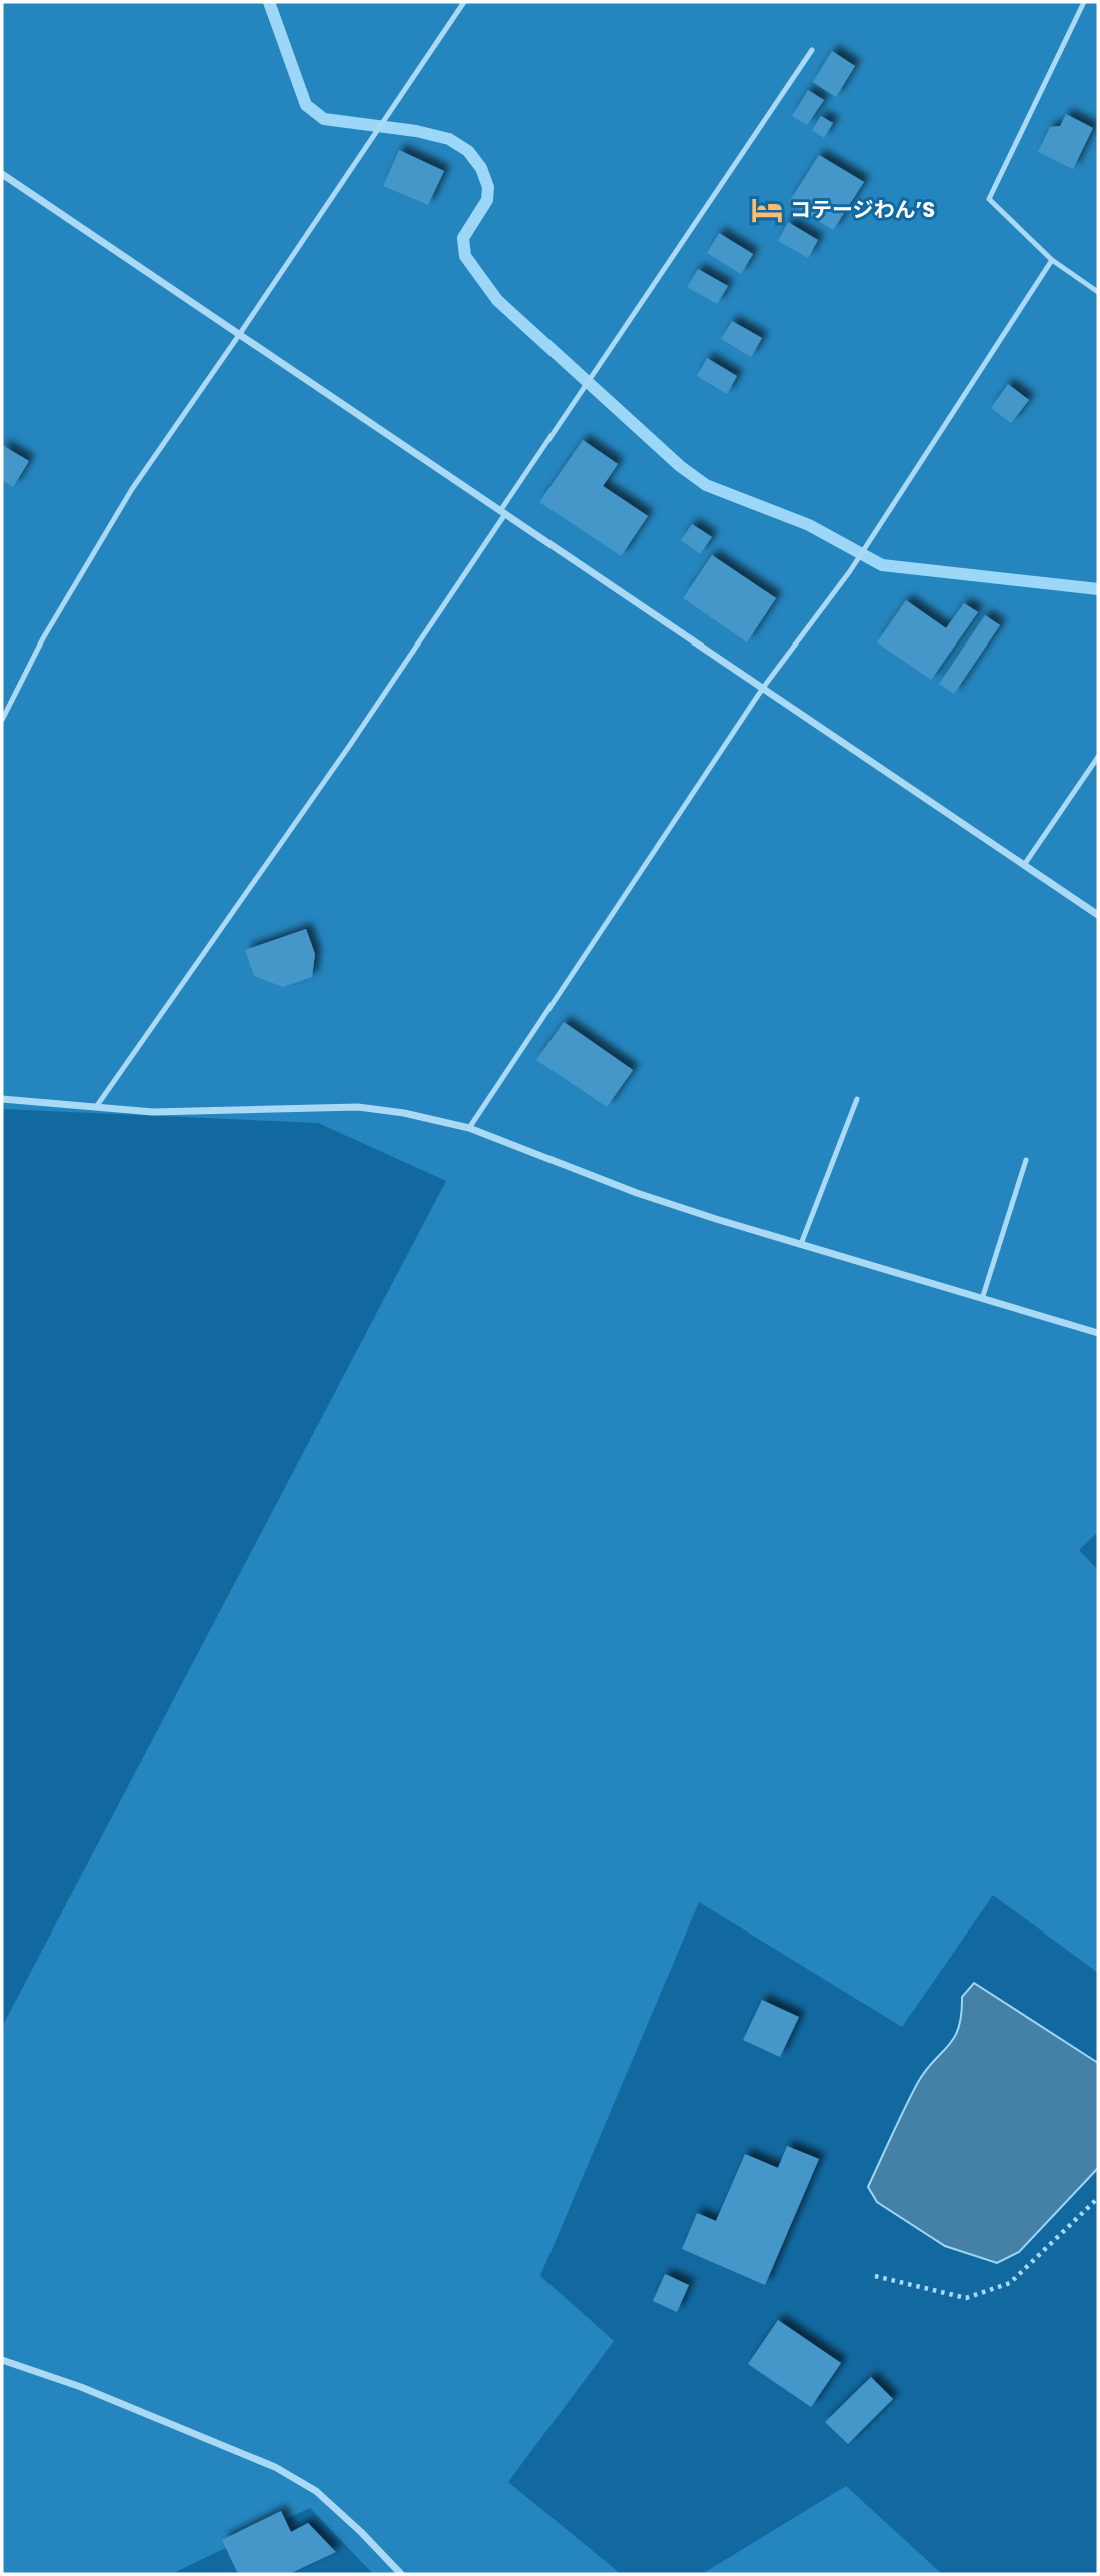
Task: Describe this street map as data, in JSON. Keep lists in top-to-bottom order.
{
  "places": {
    "hotel": ["コテージわん’S"]
  }
}
